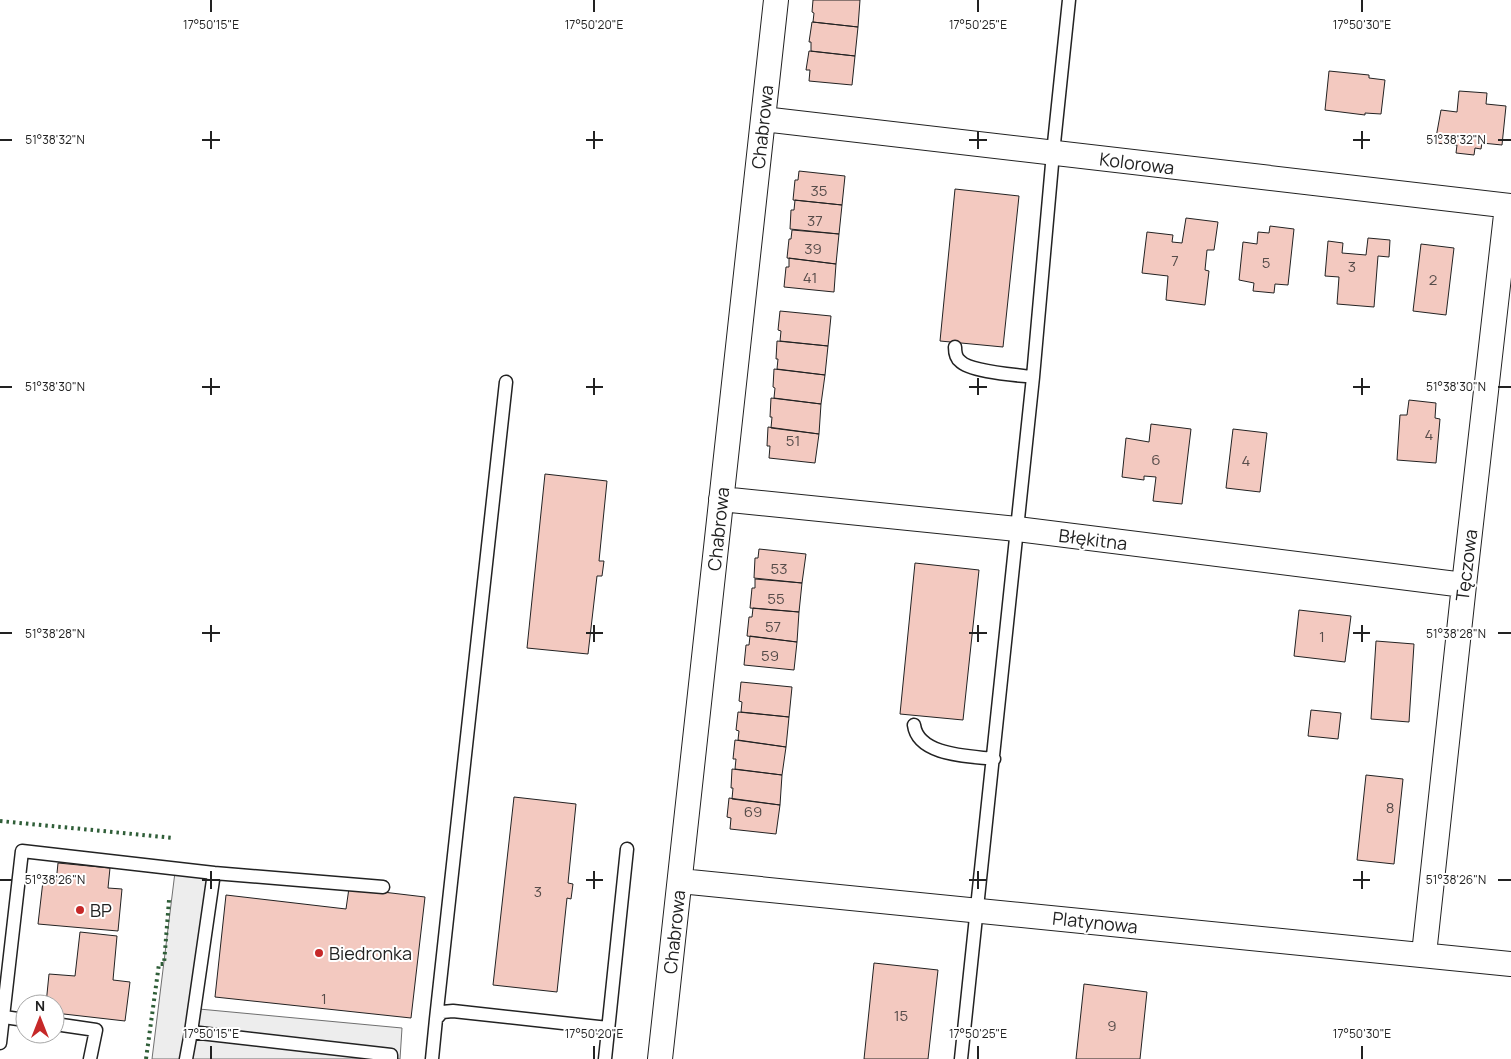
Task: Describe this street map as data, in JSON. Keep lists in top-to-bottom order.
{
  "streets": {
    "street": [
      "Chabrowa",
      "Kolorowa",
      "Błękitna",
      "Tęczowa",
      "Platynowa"
    ]
  },
  "crossings": [
    ["Chabrowa", "Kolorowa"],
    ["Chabrowa", "Błękitna"],
    ["Chabrowa", "Platynowa"],
    ["Kolorowa", "Tęczowa"],
    ["Błękitna", "Tęczowa"],
    ["Tęczowa", "Platynowa"]
  ],
  "places": ["BP", "Biedronka"],
  "house_numbers": [
    "35",
    "37",
    "39",
    "7",
    "5",
    "3",
    "41",
    "2",
    "4",
    "51",
    "6",
    "4",
    "53",
    "55",
    "57",
    "1",
    "59",
    "8",
    "69",
    "3",
    "1",
    "15",
    "9"
  ],
  "north": "top",
  "coordinates": [
    "17°50'15\"E",
    "17°50'20\"E",
    "17°50'25\"E",
    "17°50'30\"E",
    "51°38'32\"N",
    "51°38'30\"N",
    "51°38'28\"N",
    "51°38'26\"N"
  ]
}
